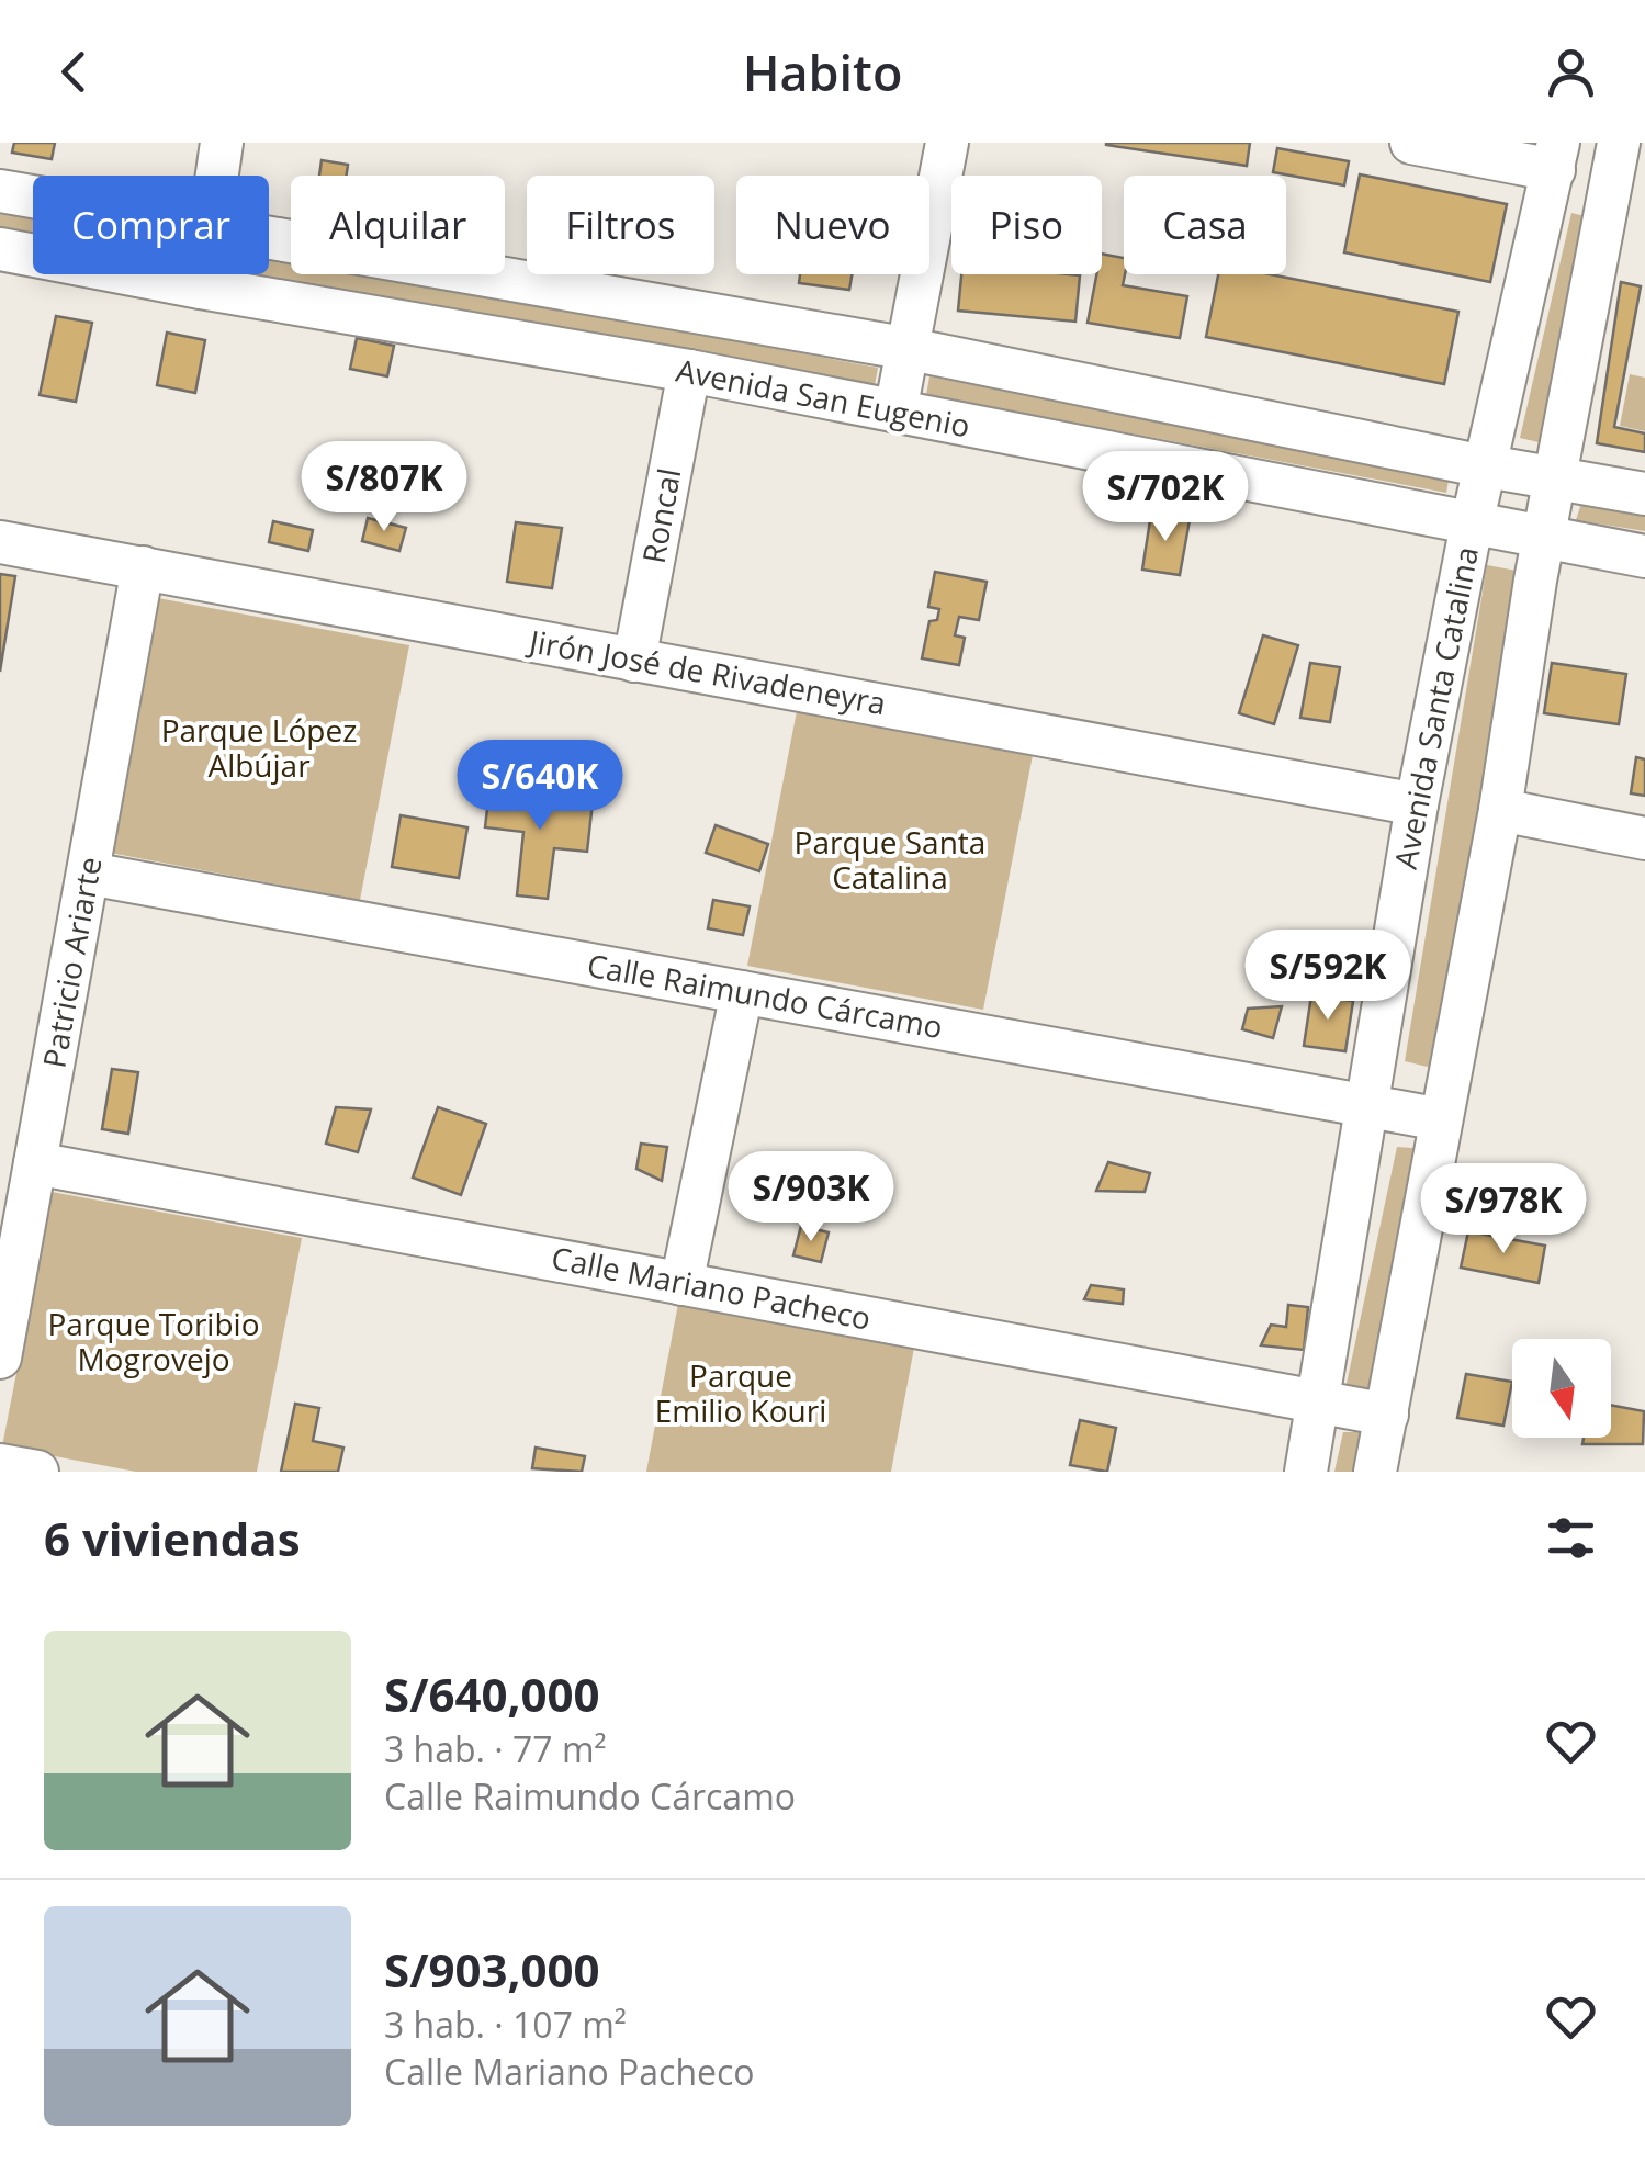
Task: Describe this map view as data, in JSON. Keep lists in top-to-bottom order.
{
  "streets": {
    "street": [
      "Avenida San Eugenio",
      "Roncal",
      "Jirón José de Rivadeneyra",
      "Avenida Santa Catalina",
      "Patricio Ariarte",
      "Calle Raimundo Cárcamo",
      "Calle Mariano Pacheco"
    ]
  },
  "crossings": [
    ["Avenida San Eugenio", "Roncal"],
    ["Avenida San Eugenio", "Avenida Santa Catalina"],
    ["Roncal", "Jirón José de Rivadeneyra"],
    ["Jirón José de Rivadeneyra", "Avenida Santa Catalina"],
    ["Jirón José de Rivadeneyra", "Patricio Ariarte"],
    ["Avenida Santa Catalina", "Calle Raimundo Cárcamo"],
    ["Avenida Santa Catalina", "Calle Mariano Pacheco"],
    ["Patricio Ariarte", "Calle Raimundo Cárcamo"],
    ["Patricio Ariarte", "Calle Mariano Pacheco"]
  ],
  "parks": [
    "Parque López Albújar",
    "Parque Santa Catalina",
    "Parque Toribio Mogrovejo",
    "Parque Emilio Kouri"
  ],
  "north": "bottom",
  "page": {
    "header": "Habito",
    "chip": [
      "Comprar",
      "Alquilar",
      "Filtros",
      "Nuevo",
      "Piso",
      "Casa"
    ],
    "price": [
      "S/807K",
      "S/702K",
      "S/640K",
      "S/592K",
      "S/903K",
      "S/978K"
    ],
    "heading": "6 viviendas",
    "list": [
      {
        "name": "S/640,000",
        "note": "3 hab. · 77 m² · Calle Raimundo Cárcamo"
      },
      {
        "name": "S/903,000",
        "note": "3 hab. · 107 m² · Calle Mariano Pacheco"
      }
    ]
  }
}
